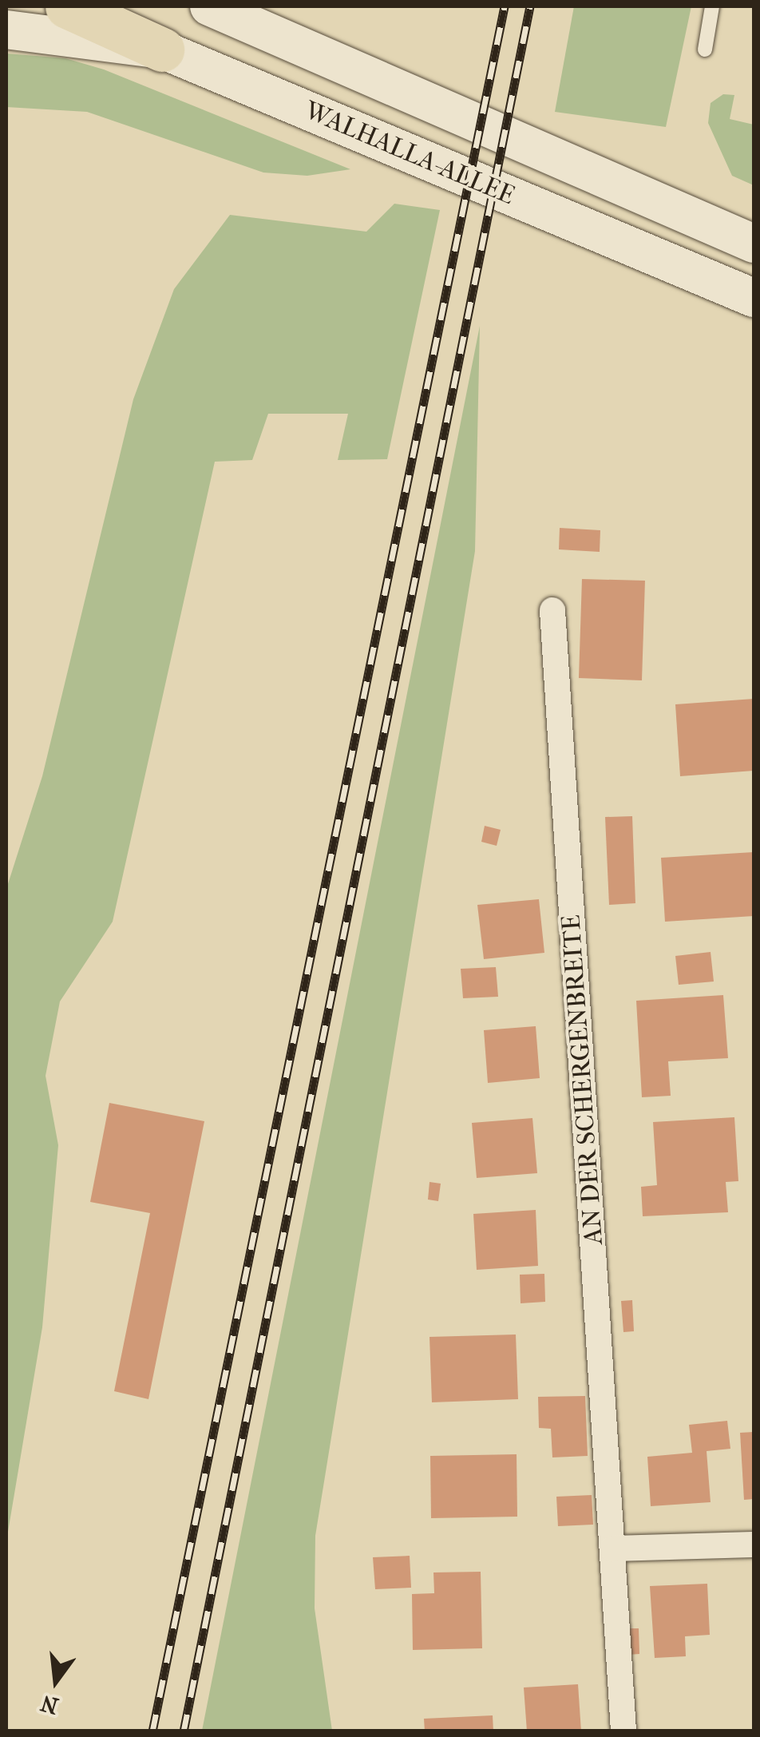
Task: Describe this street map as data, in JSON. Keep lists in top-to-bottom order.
{
  "streets": {
    "highway": ["WALHALLA-ALLEE"],
    "street": ["AN DER SCHERGENBREITE"]
  },
  "north": "bottom"
}
